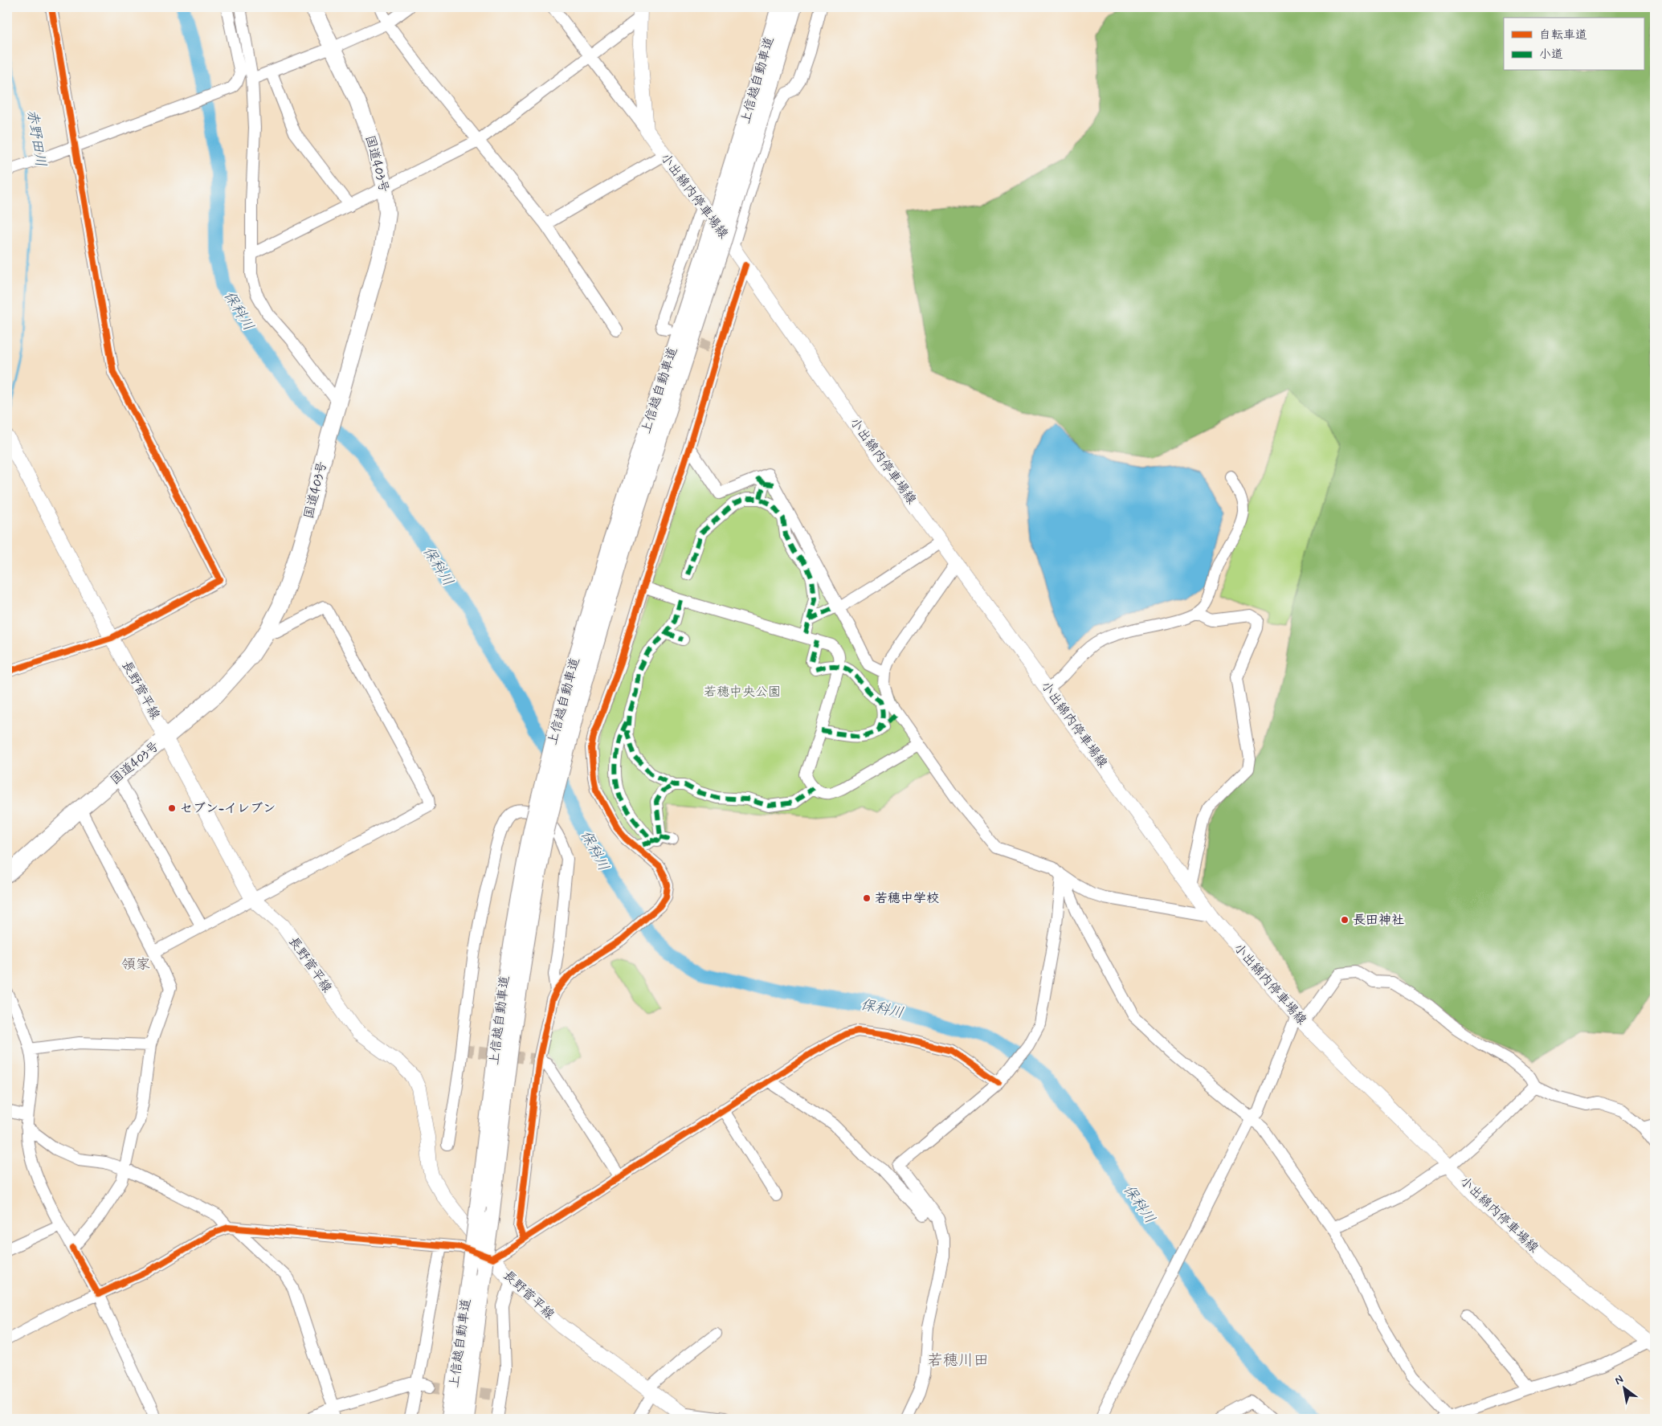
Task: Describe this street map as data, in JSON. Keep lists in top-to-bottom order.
{
  "streets": {
    "highway": ["上信越自動車道", "国道403号"],
    "main road": ["小出綿内停車場線", "長野菅平線"]
  },
  "crossings": [
    ["上信越自動車道", "小出綿内停車場線"],
    ["国道403号", "長野菅平線"]
  ],
  "districts": ["領家", "若穂川田"],
  "water": ["赤野田川", "保科川"],
  "parks": ["若穂中央公園"],
  "places": ["セブン-イレブン", "若穂中学校", "長田神社"],
  "legend": ["自転車道", "小道"],
  "north": "top left"
}
